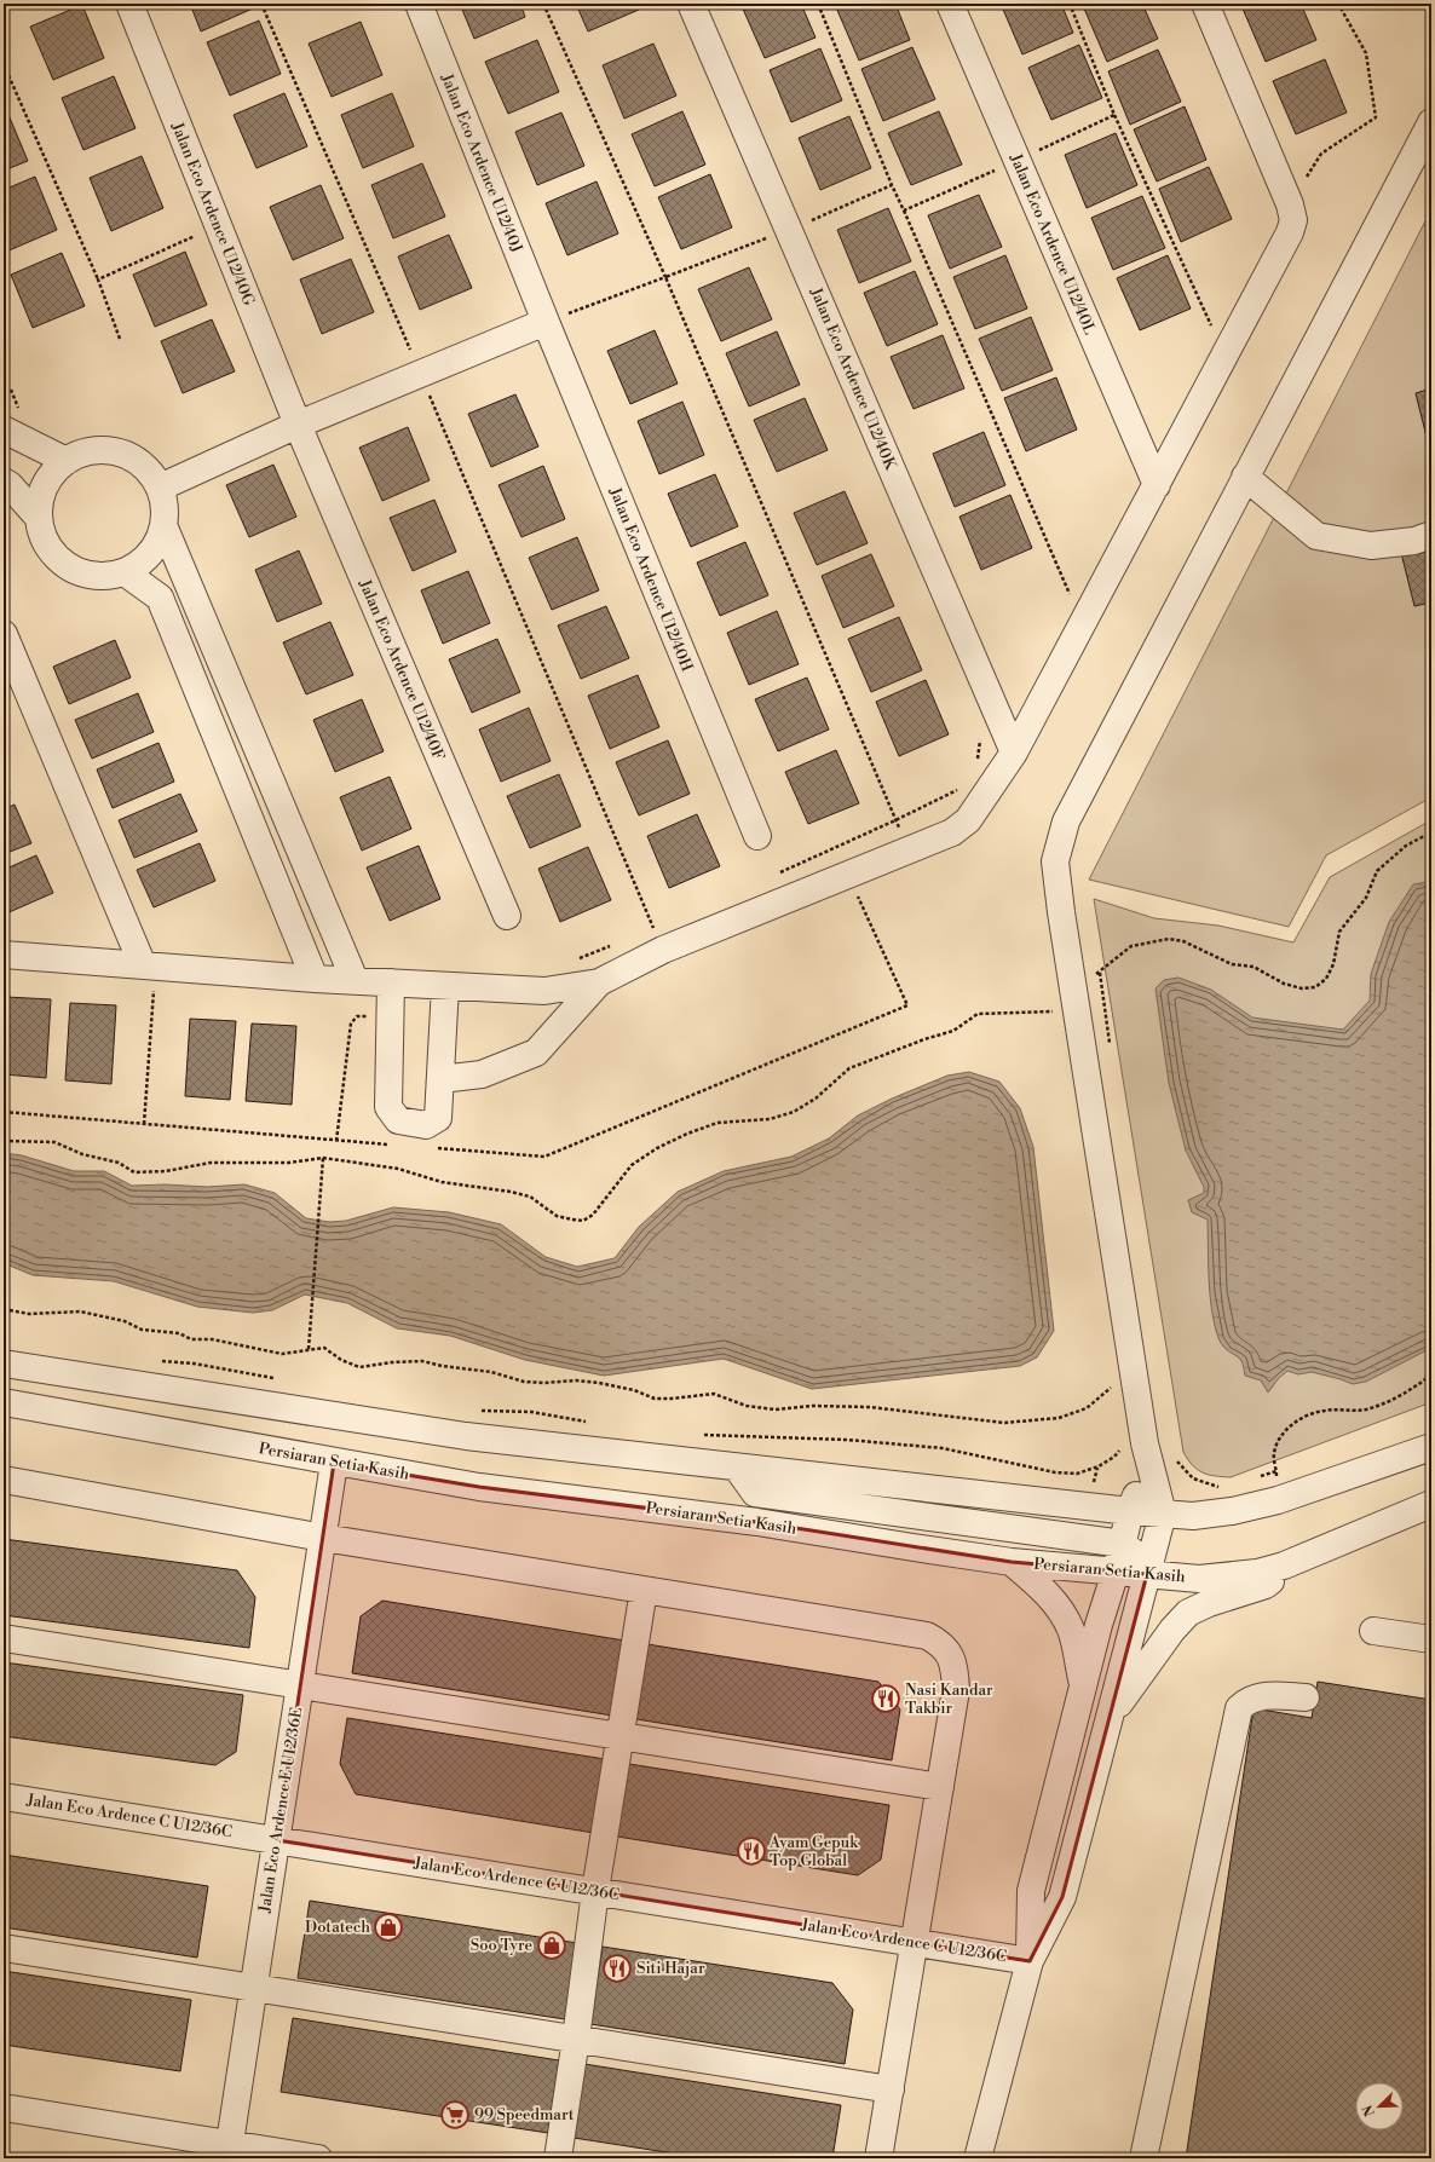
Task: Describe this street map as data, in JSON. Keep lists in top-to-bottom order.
{
  "streets": {
    "street": [
      "Jalan Eco Ardence U12/40J",
      "Jalan Eco Ardence U12/40G",
      "Jalan Eco Ardence U12/40L",
      "Jalan Eco Ardence U12/40K",
      "Jalan Eco Ardence U12/40H",
      "Jalan Eco Ardence U12/40F",
      "Persiaran Setia Kasih",
      "Jalan Eco Ardence E U12/36E",
      "Jalan Eco Ardence C U12/36C"
    ]
  },
  "crossings": [
    ["Jalan Eco Ardence U12/40J", "Jalan Eco Ardence U12/40H"],
    ["Jalan Eco Ardence U12/40G", "Jalan Eco Ardence U12/40F"],
    ["Persiaran Setia Kasih", "Jalan Eco Ardence E U12/36E"],
    ["Jalan Eco Ardence E U12/36E", "Jalan Eco Ardence C U12/36C"]
  ],
  "places": {
    "restaurant": ["Nasi Kandar Takbir", "Ayam Gepuk Top Global", "Siti Hajar"],
    "shop": ["Dotatech", "Soo Tyre"],
    "supermarket": ["99 Speedmart"]
  },
  "north": "bottom left"
}
